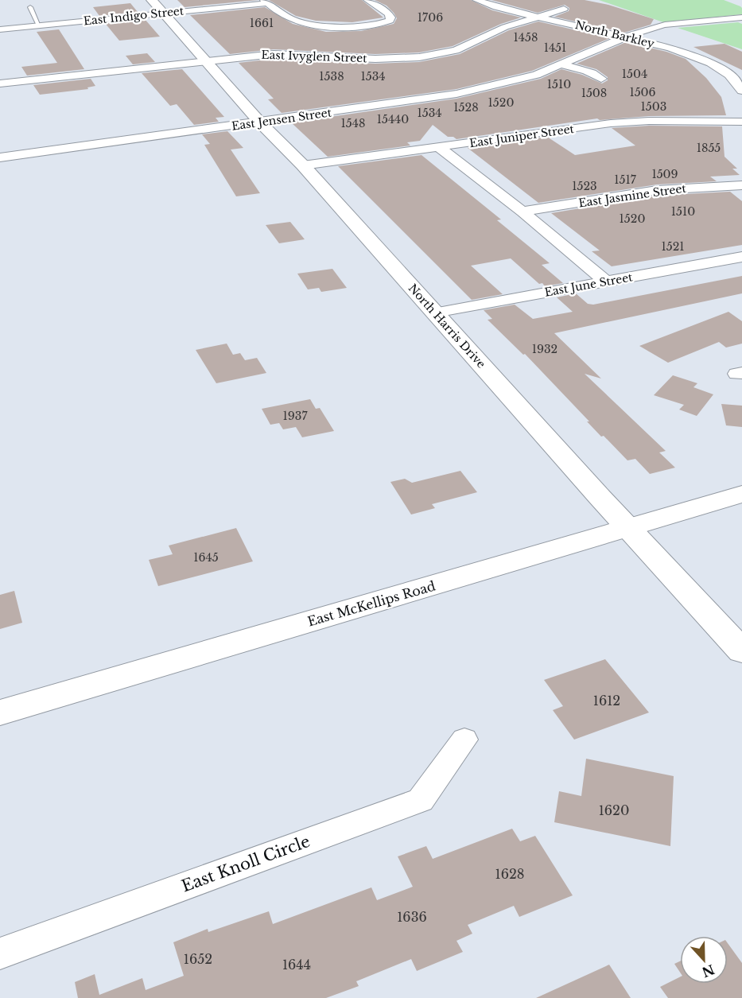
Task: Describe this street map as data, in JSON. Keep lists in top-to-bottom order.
{
  "streets": {
    "street": [
      "East Indigo Street",
      "North Barkley",
      "East Ivyglen Street",
      "East Jensen Street",
      "East Juniper Street",
      "East Jasmine Street",
      "East June Street",
      "North Harris Drive",
      "East McKellips Road",
      "East Knoll Circle"
    ]
  },
  "crossings": [
    ["East Indigo Street", "North Harris Drive"],
    ["North Barkley", "East Ivyglen Street"],
    ["North Barkley", "East Jensen Street"],
    ["East Ivyglen Street", "North Harris Drive"],
    ["East Jensen Street", "North Harris Drive"],
    ["East Juniper Street", "North Harris Drive"],
    ["East June Street", "North Harris Drive"],
    ["North Harris Drive", "East McKellips Road"]
  ],
  "house_numbers": [
    "1706",
    "1661",
    "1458",
    "1451",
    "1504",
    "1538",
    "1534",
    "1510",
    "1506",
    "1508",
    "1520",
    "1503",
    "1528",
    "1534",
    "15440",
    "1548",
    "1855",
    "1509",
    "1517",
    "1523",
    "1510",
    "1520",
    "1521",
    "1932",
    "1937",
    "1645",
    "1612",
    "1620",
    "1628",
    "1636",
    "1652",
    "1644"
  ],
  "north": "bottom"
}
